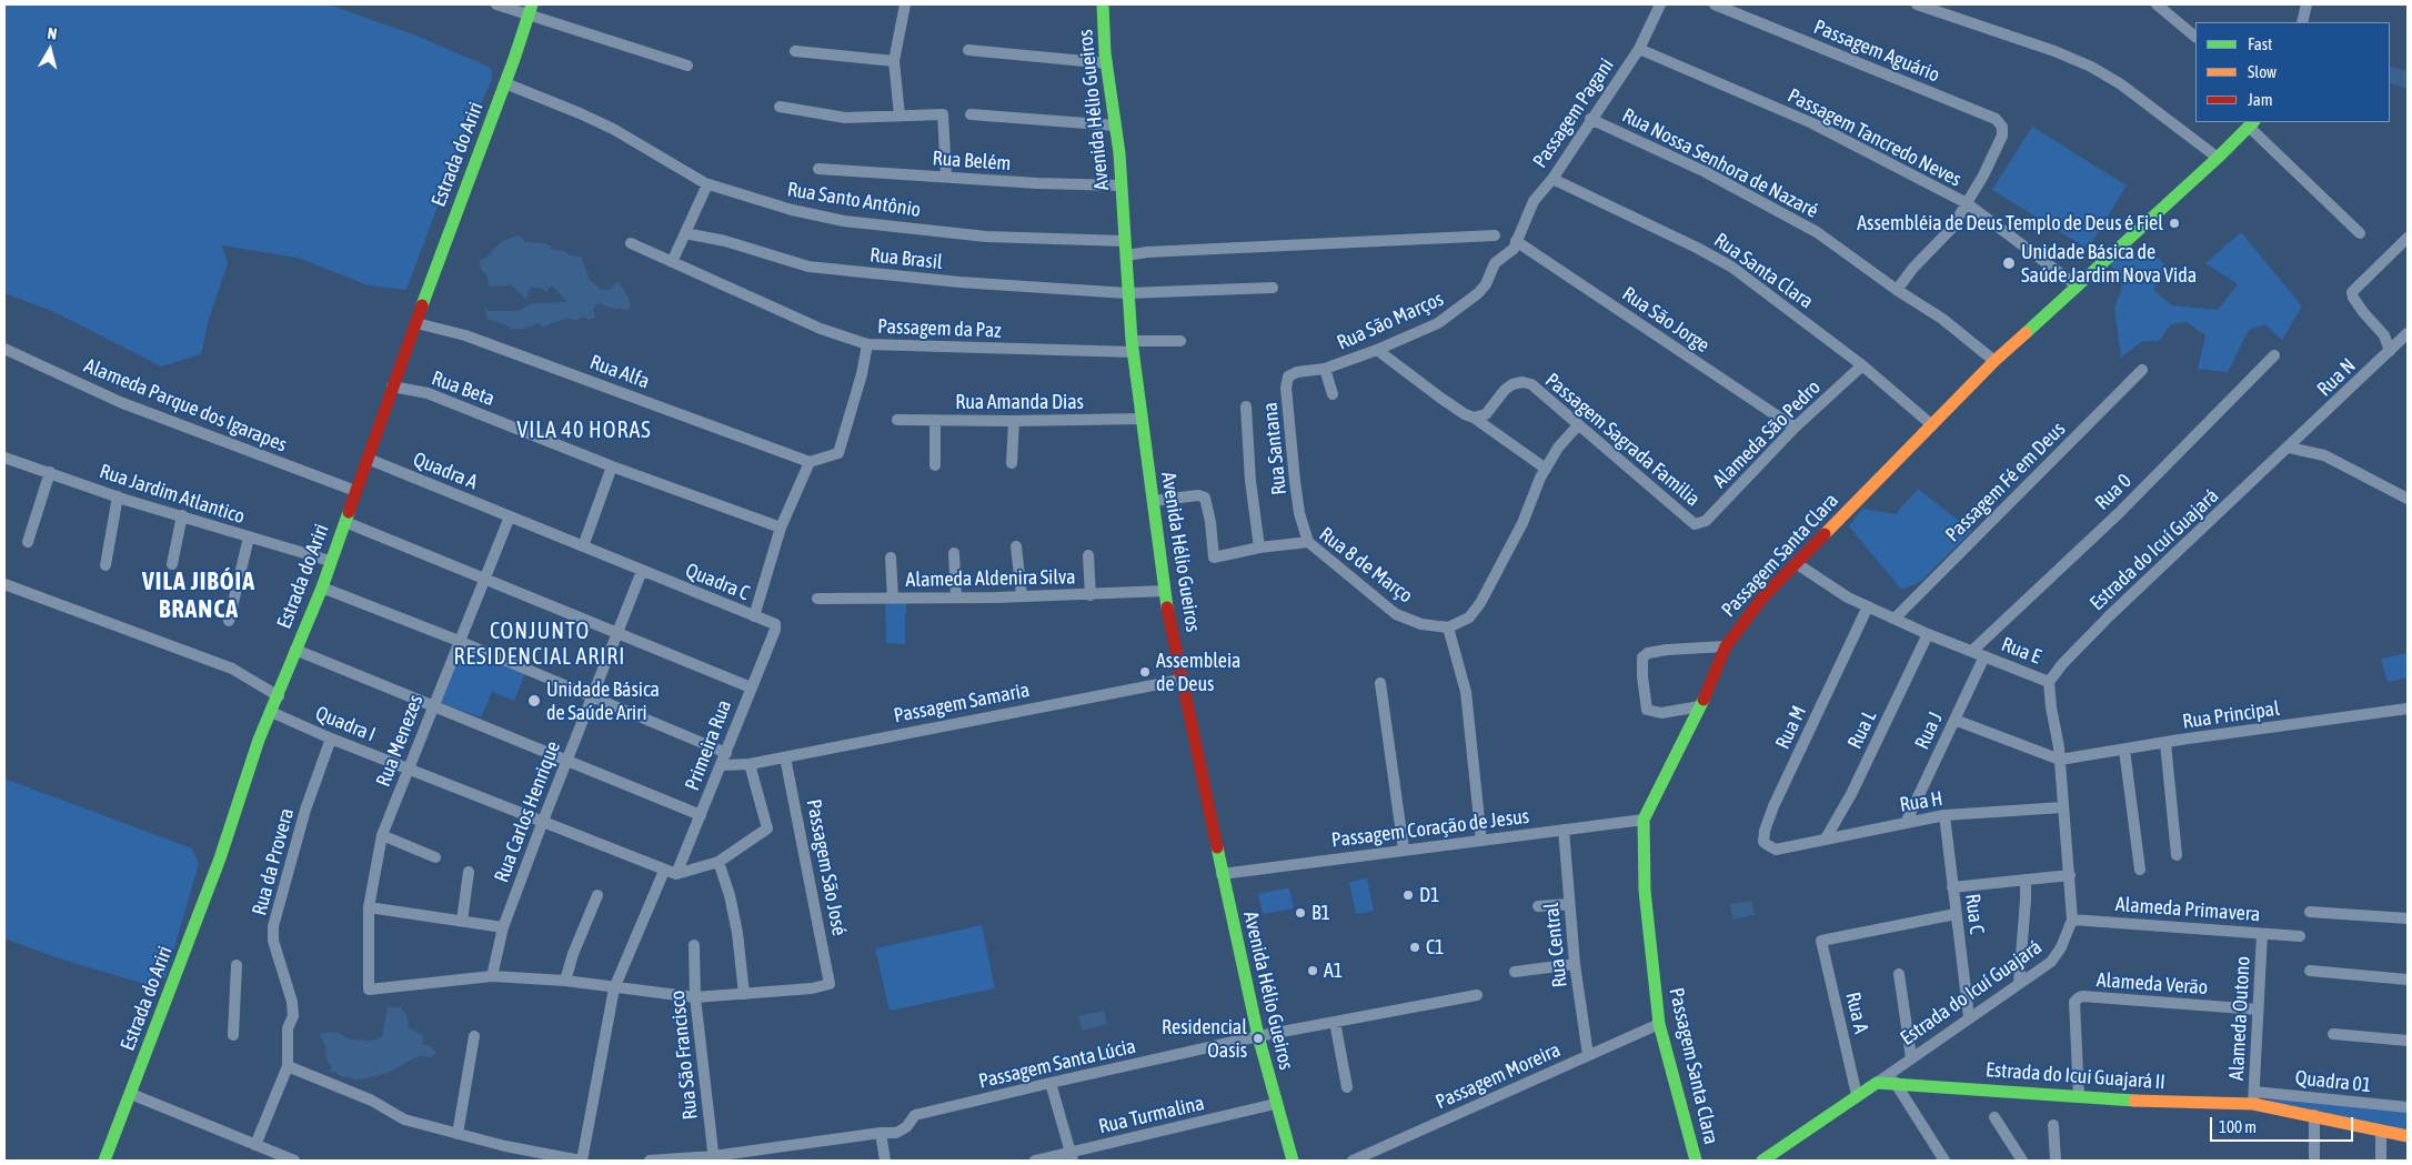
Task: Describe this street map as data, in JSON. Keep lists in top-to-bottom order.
{
  "streets": {
    "street": [
      "Passagem Aguário",
      "Avenida Hélio Gueiros",
      "Passagem Pagani",
      "Passagem Tancredo Neves",
      "Estrada do Ariri",
      "Rua Belém",
      "Rua Nossa Senhora de Nazaré",
      "Rua Santo Antônio",
      "Rua Brasil",
      "Rua Santa Clara",
      "Rua São Jorge",
      "Rua São Marços",
      "Passagem da Paz",
      "Rua Alfa",
      "Rua N",
      "Rua Beta",
      "Rua Amanda Dias",
      "Alameda Parque dos Igarapes",
      "Alameda São Pedro",
      "Passagem Sagrada Familia",
      "Rua Santana",
      "Quadra A",
      "Passagem Fé em Deus",
      "Rua 0",
      "Rua Jardim Atlantico",
      "Estrada do Icuí Guajará",
      "Passagem Santa Clara",
      "Rua 8 de Março",
      "Alameda Aldenira Silva",
      "Quadra C",
      "Rua E",
      "Passagem Samaria",
      "Rua Principal",
      "Quadra I",
      "Rua M",
      "Rua L",
      "Rua J",
      "Rua Menezes",
      "Primeira Rua",
      "Rua H",
      "Rua Carlos Henrique",
      "Passagem Coração de Jesus",
      "Rua da Provera",
      "Passagem São José",
      "Alameda Primavera",
      "Rua C",
      "Rua Central",
      "Alameda Verão",
      "Rua A",
      "Alameda Outono",
      "Rua São Francisco",
      "Passagem Santa Lúcia",
      "Passagem Moreira",
      "Estrada do Icui Guajará II",
      "Quadra 01",
      "Rua Turmalina"
    ]
  },
  "crossings": [
    ["Passagem Aguário", "Passagem Tancredo Neves"],
    ["Avenida Hélio Gueiros", "Rua Belém"],
    ["Avenida Hélio Gueiros", "Rua Santo Antônio"],
    ["Avenida Hélio Gueiros", "Rua Brasil"],
    ["Avenida Hélio Gueiros", "Passagem da Paz"],
    ["Avenida Hélio Gueiros", "Rua Amanda Dias"],
    ["Avenida Hélio Gueiros", "Rua 8 de Março"],
    ["Avenida Hélio Gueiros", "Alameda Aldenira Silva"],
    ["Avenida Hélio Gueiros", "Passagem Samaria"],
    ["Avenida Hélio Gueiros", "Passagem Coração de Jesus"],
    ["Avenida Hélio Gueiros", "Passagem Santa Lúcia"],
    ["Avenida Hélio Gueiros", "Rua Turmalina"],
    ["Passagem Pagani", "Passagem Tancredo Neves"],
    ["Passagem Pagani", "Rua Nossa Senhora de Nazaré"],
    ["Passagem Pagani", "Rua Santa Clara"],
    ["Passagem Pagani", "Rua São Jorge"],
    ["Passagem Pagani", "Rua São Marços"],
    ["Passagem Tancredo Neves", "Passagem Santa Clara"],
    ["Estrada do Ariri", "Rua Santo Antônio"],
    ["Estrada do Ariri", "Rua Alfa"],
    ["Estrada do Ariri", "Rua Beta"],
    ["Estrada do Ariri", "Alameda Parque dos Igarapes"],
    ["Estrada do Ariri", "Quadra A"],
    ["Estrada do Ariri", "Rua Jardim Atlantico"],
    ["Estrada do Ariri", "Quadra I"],
    ["Rua Nossa Senhora de Nazaré", "Passagem Santa Clara"],
    ["Rua Santa Clara", "Alameda São Pedro"],
    ["Rua Santa Clara", "Passagem Santa Clara"],
    ["Rua São Jorge", "Rua São Marços"],
    ["Rua São Jorge", "Alameda São Pedro"],
    ["Rua São Marços", "Rua Santana"],
    ["Rua N", "Estrada do Icuí Guajará"],
    ["Alameda São Pedro", "Passagem Sagrada Familia"],
    ["Rua Santana", "Rua 8 de Março"],
    ["Quadra A", "Quadra C"],
    ["Quadra A", "Rua Menezes"],
    ["Passagem Fé em Deus", "Rua E"],
    ["Rua 0", "Rua E"],
    ["Estrada do Icuí Guajará", "Rua E"],
    ["Estrada do Icuí Guajará", "Alameda Primavera"],
    ["Estrada do Icuí Guajará", "Rua C"],
    ["Estrada do Icuí Guajará", "Estrada do Icui Guajará II"],
    ["Passagem Santa Clara", "Rua E"],
    ["Passagem Santa Clara", "Passagem Coração de Jesus"],
    ["Passagem Santa Clara", "Passagem Moreira"],
    ["Quadra C", "Primeira Rua"],
    ["Quadra C", "Rua Carlos Henrique"],
    ["Rua E", "Rua Principal"],
    ["Rua E", "Rua M"],
    ["Rua E", "Rua L"],
    ["Rua E", "Rua J"],
    ["Rua E", "Rua H"],
    ["Rua E", "Alameda Primavera"],
    ["Passagem Samaria", "Primeira Rua"],
    ["Passagem Samaria", "Passagem São José"],
    ["Quadra I", "Rua Menezes"],
    ["Quadra I", "Rua Carlos Henrique"],
    ["Quadra I", "Rua da Provera"],
    ["Rua M", "Rua H"],
    ["Rua L", "Rua H"],
    ["Rua J", "Rua H"],
    ["Rua Menezes", "Rua Carlos Henrique"],
    ["Rua H", "Rua C"],
    ["Passagem Coração de Jesus", "Rua Central"],
    ["Alameda Primavera", "Alameda Outono"],
    ["Rua C", "Rua A"],
    ["Rua Central", "Passagem Moreira"],
    ["Alameda Verão", "Alameda Outono"],
    ["Alameda Verão", "Estrada do Icui Guajará II"],
    ["Alameda Outono", "Estrada do Icui Guajará II"],
    ["Alameda Outono", "Quadra 01"],
    ["Rua São Francisco", "Passagem Santa Lúcia"],
    ["Estrada do Icui Guajará II", "Quadra 01"]
  ],
  "districts": ["VILA 40 HORAS", "VILA JIBÓIA BRANCA", "CONJUNTO RESIDENCIAL ARIRI"],
  "places": [
    "Assembléia de Deus Templo de Deus é Fiel",
    "Unidade Básica de Saúde Jardim Nova Vida",
    "Assembleia de Deus",
    "Unidade Básica de Saúde Ariri",
    "D1",
    "B1",
    "C1",
    "A1",
    "Residencial Oasis"
  ],
  "legend": ["Fast", "Slow", "Jam"],
  "scale_bar": "100 m",
  "north": "top"
}
